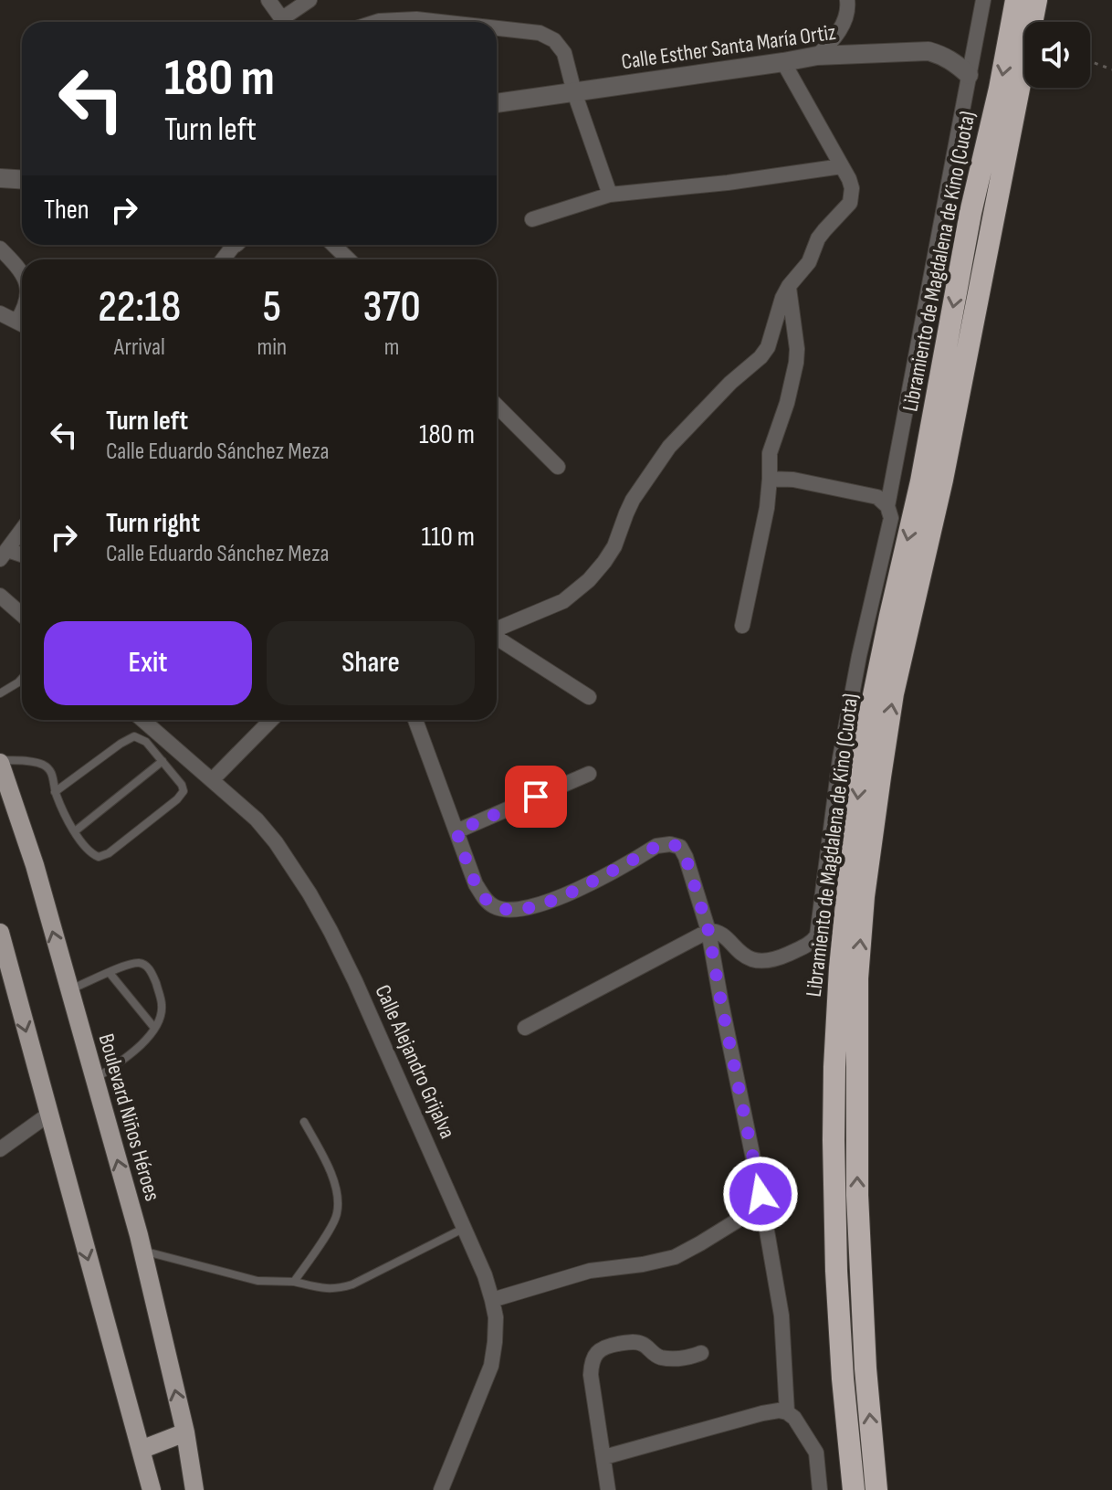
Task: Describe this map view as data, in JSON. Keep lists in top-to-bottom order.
{
  "streets": {
    "highway": ["Libramiento de Magdalena de Kino (Cuota)"],
    "main road": ["Boulevard Niños Héroes"],
    "street": ["Calle Esther Santa María Ortiz", "Calle Alejandro Grijalva"]
  },
  "page": {
    "turn": ["180 m", "Turn left"],
    "then": "Then",
    "eta": [
      "22:18",
      "Arrival",
      "5",
      "min",
      "370",
      "m"
    ],
    "list": [
      {
        "name": "Turn left",
        "note": "Calle Eduardo Sánchez Meza",
        "value": "180 m"
      },
      {
        "name": "Turn right",
        "note": "Calle Eduardo Sánchez Meza",
        "value": "110 m"
      }
    ],
    "buttons": ["Exit", "Share"]
  }
}
